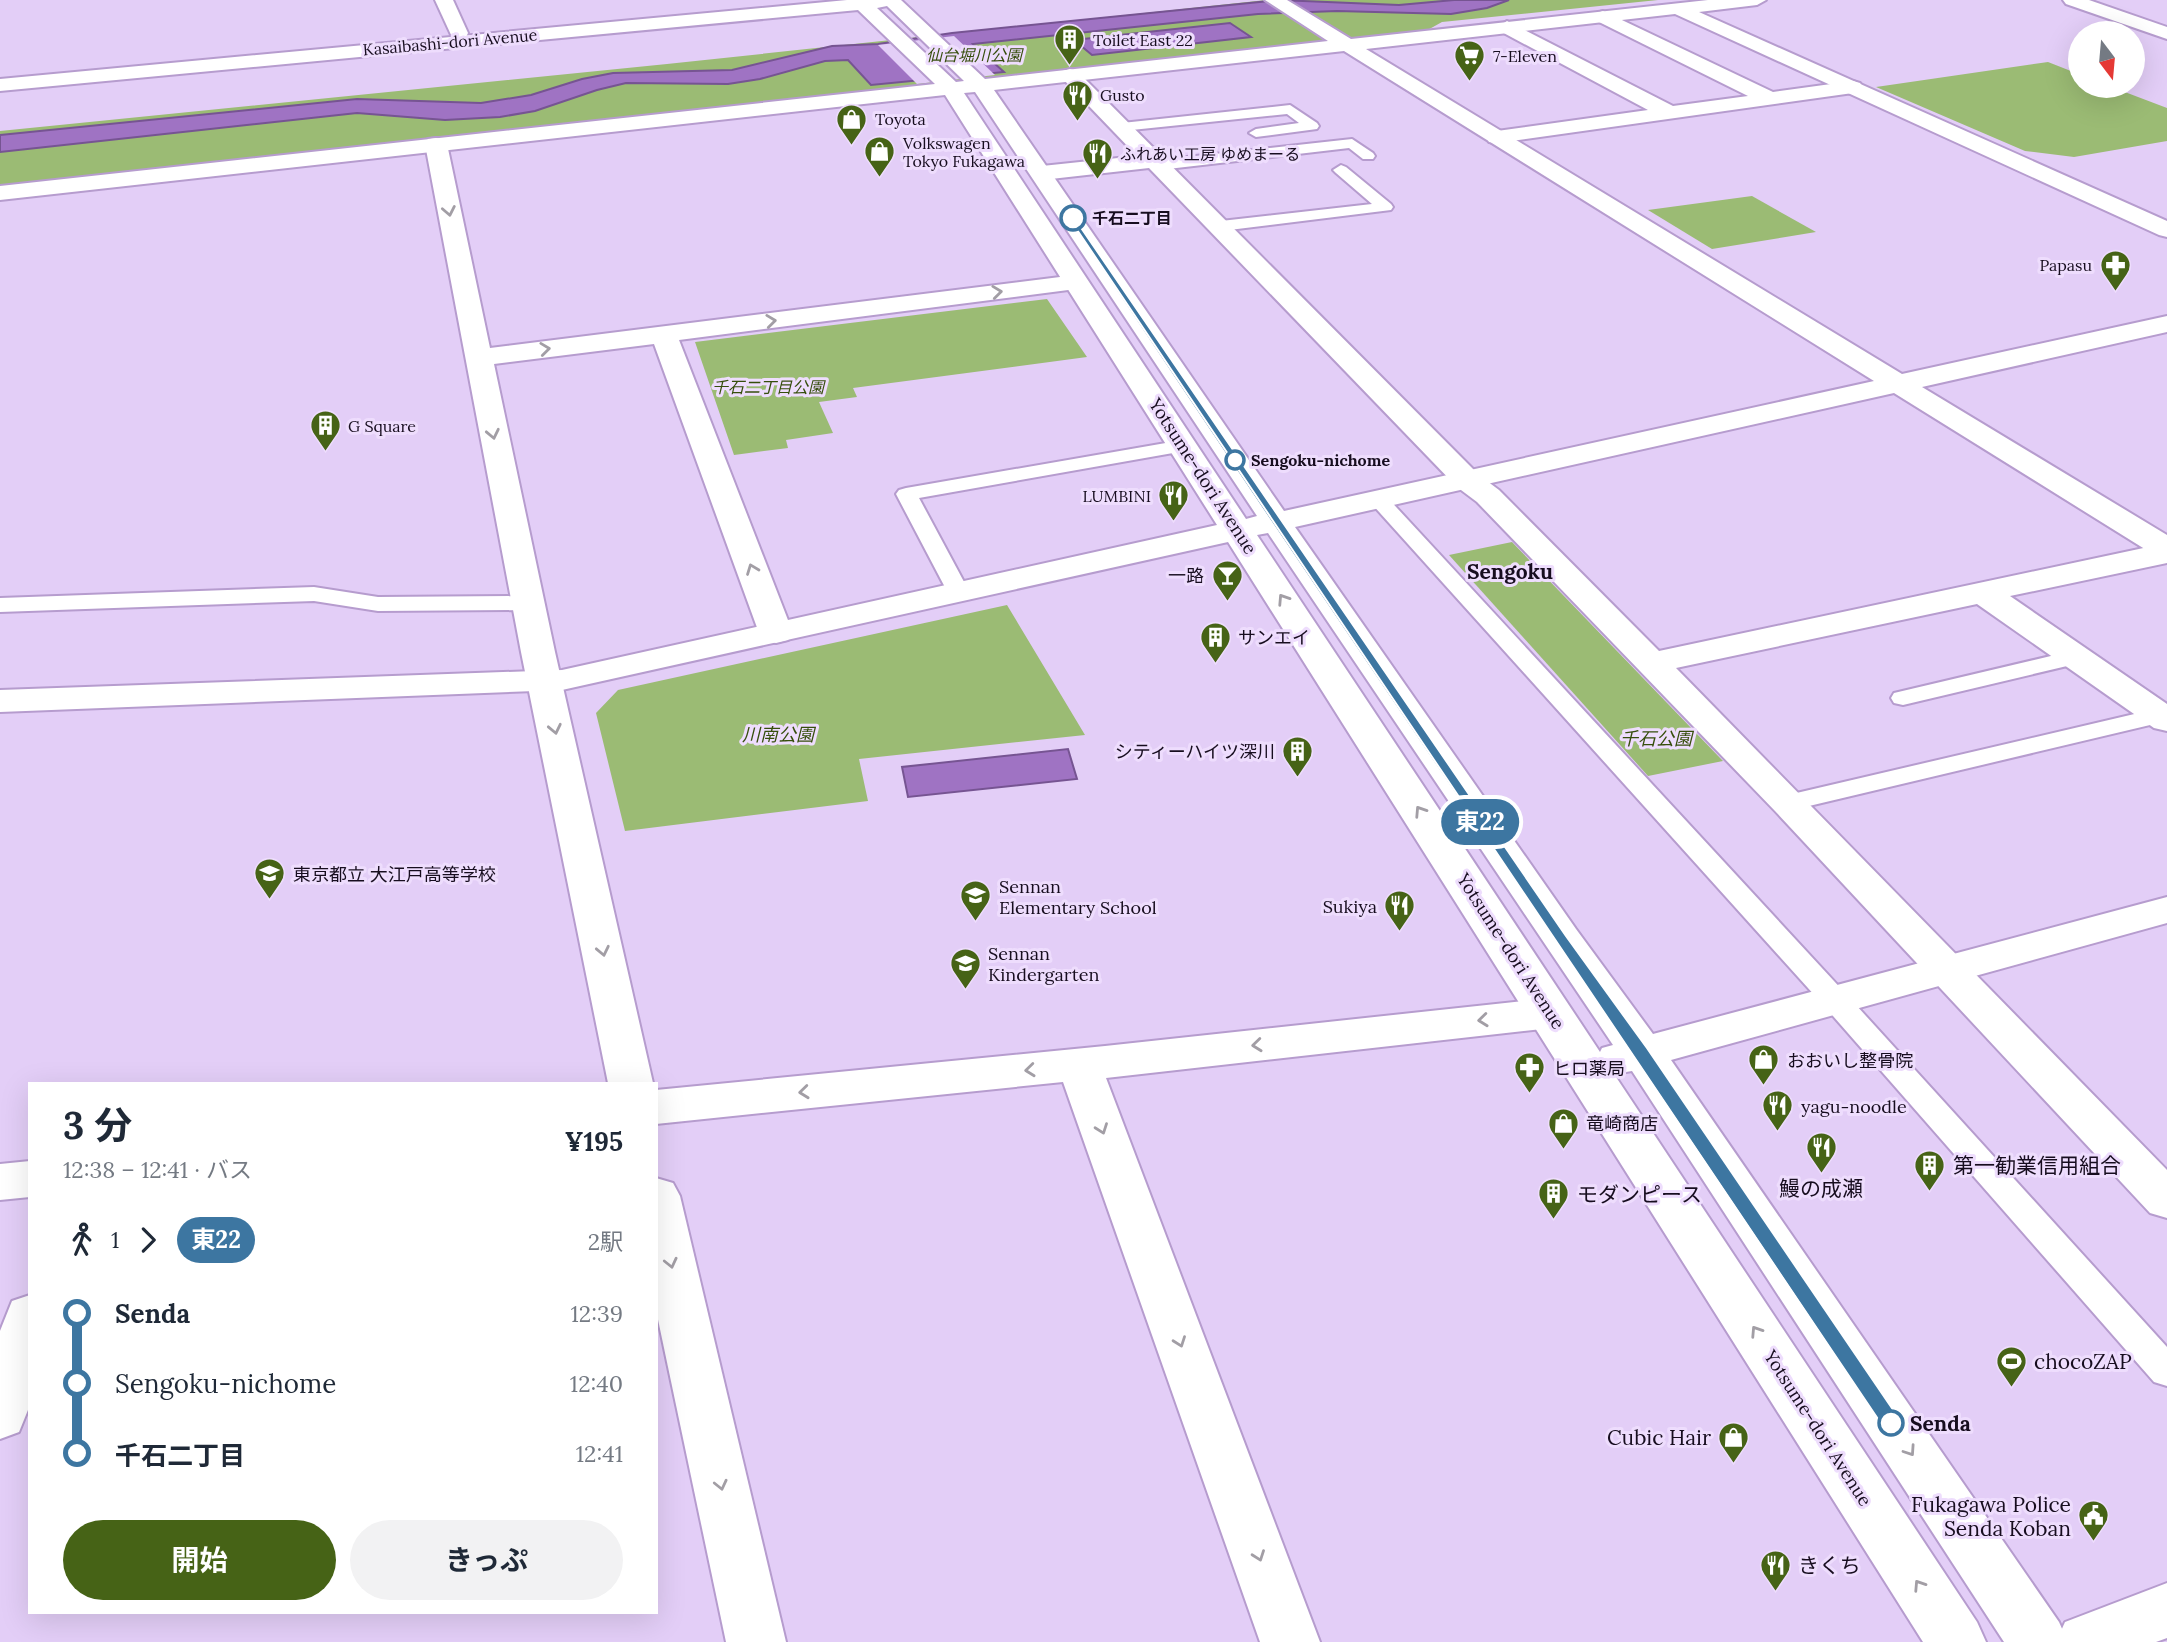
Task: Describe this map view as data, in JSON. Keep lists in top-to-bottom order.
{
  "streets": {
    "street": ["Kasaibashi-dori Avenue", "Yotsume-dori Avenue"]
  },
  "crossings": [
    ["Kasaibashi-dori Avenue", "Yotsume-dori Avenue"]
  ],
  "districts": ["Sengoku"],
  "parks": [
    "仙台堀川公園",
    "千石二丁目公園",
    "川南公園",
    "千石公園"
  ],
  "places": {
    "building": [
      "Toilet East 22",
      "G Square",
      "サンエイ",
      "シティーハイツ深川",
      "第一勧業信用組合",
      "モダンピース"
    ],
    "supermarket": ["7-Eleven"],
    "restaurant": [
      "Gusto",
      "ふれあい工房 ゆめまーる",
      "LUMBINI",
      "Sukiya",
      "yagu-noodle",
      "鰻の成瀬",
      "きくち"
    ],
    "shop": [
      "Toyota",
      "Volkswagen Tokyo Fukagawa",
      "おおいし整骨院",
      "竜崎商店",
      "Cubic Hair"
    ],
    "other": ["千石二丁目", "Sengoku-nichome", "Senda"],
    "pharmacy": ["Papasu", "ヒロ薬局"],
    "bar": ["一路"],
    "school or university": ["東京都立 大江戸高等学校", "Sennan Elementary School", "Sennan Kindergarten"],
    "sports": ["chocoZAP"],
    "public building": ["Fukagawa Police Senda Koban"]
  },
  "lines": ["bus line 東22"],
  "north": "bottom",
  "page": {
    "on_map": "東22",
    "heading": ["3 分", "12:38 – 12:41 · バス", "¥195"],
    "legs": ["1", "東22", "2駅"],
    "list": [
      {
        "name": "Senda",
        "value": "12:39"
      },
      {
        "name": "Sengoku-nichome",
        "value": "12:40"
      },
      {
        "name": "千石二丁目",
        "value": "12:41"
      }
    ],
    "buttons": ["開始", "きっぷ"]
  }
}
